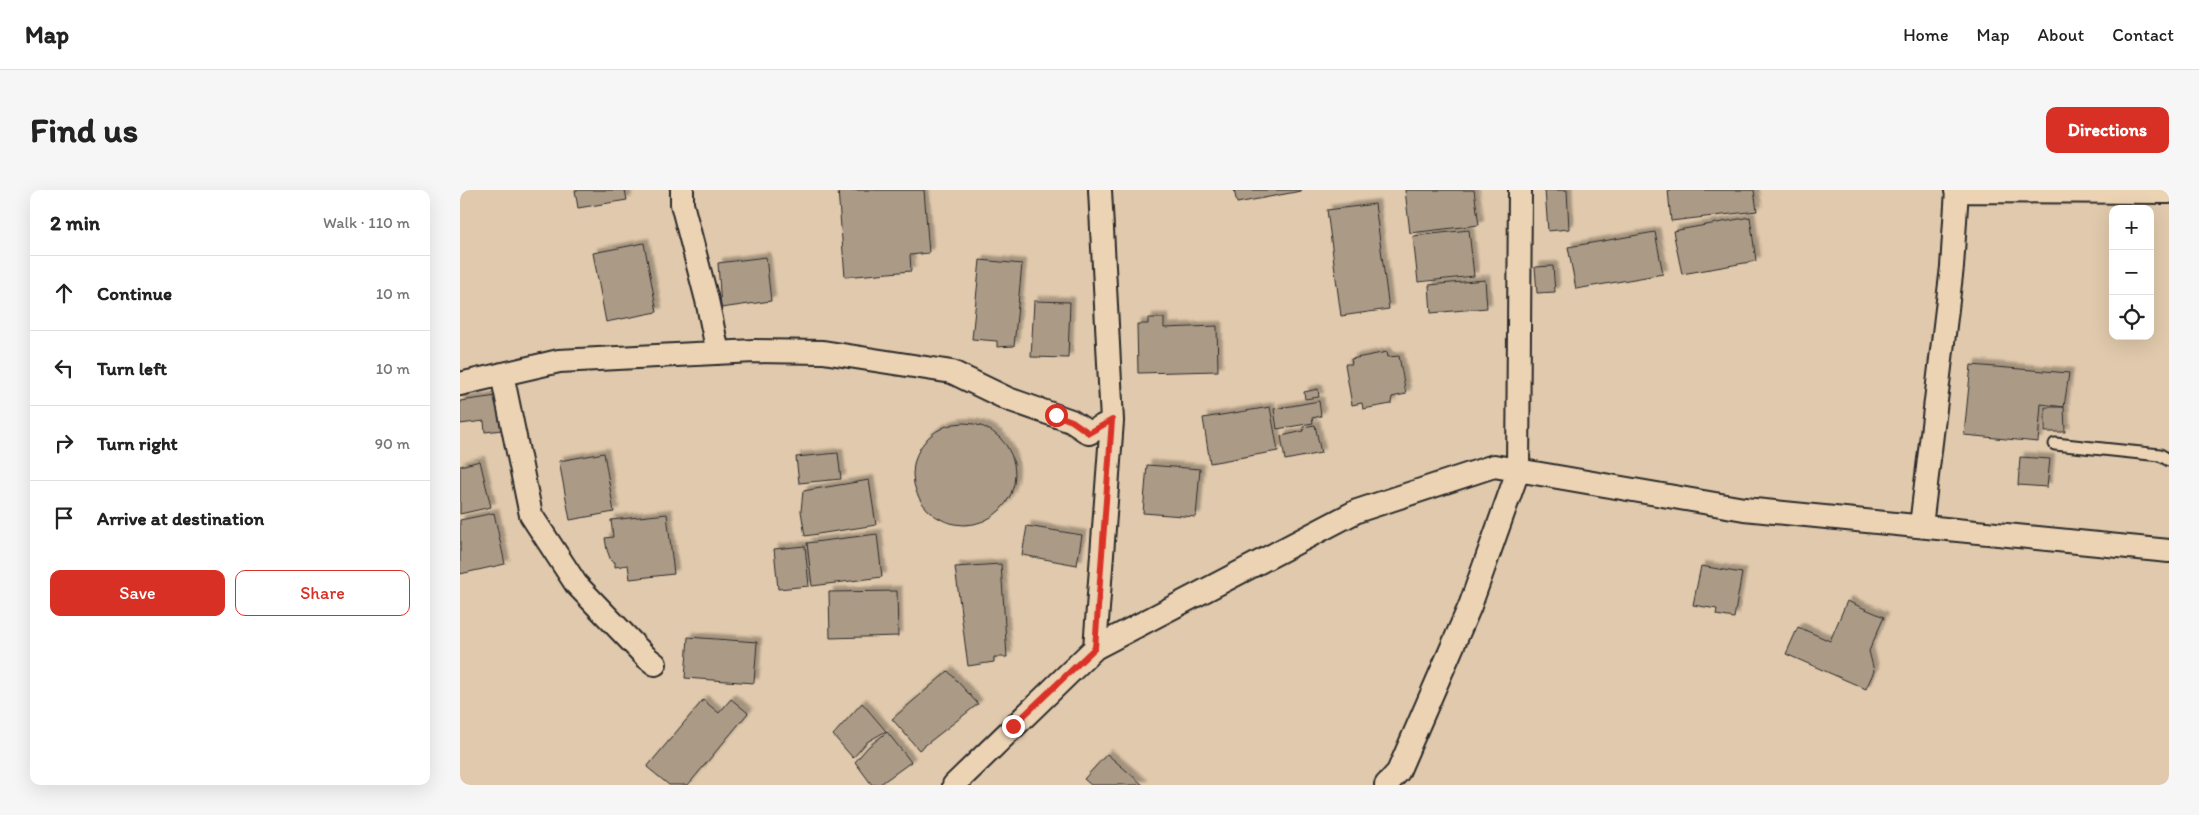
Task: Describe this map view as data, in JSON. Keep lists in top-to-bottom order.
{
  "page": {
    "header": "Map",
    "nav": [
      "Home",
      "Map",
      "About",
      "Contact"
    ],
    "buttons": [
      "Directions",
      ["Save", "Share"]
    ],
    "title": "Find us",
    "heading": ["2 min", "Walk · 110 m"],
    "map_buttons": ["+", "−"],
    "list": [
      ["Continue", "10 m"],
      ["Turn left", "10 m"],
      ["Turn right", "90 m"],
      "Arrive at destination"
    ]
  }
}
